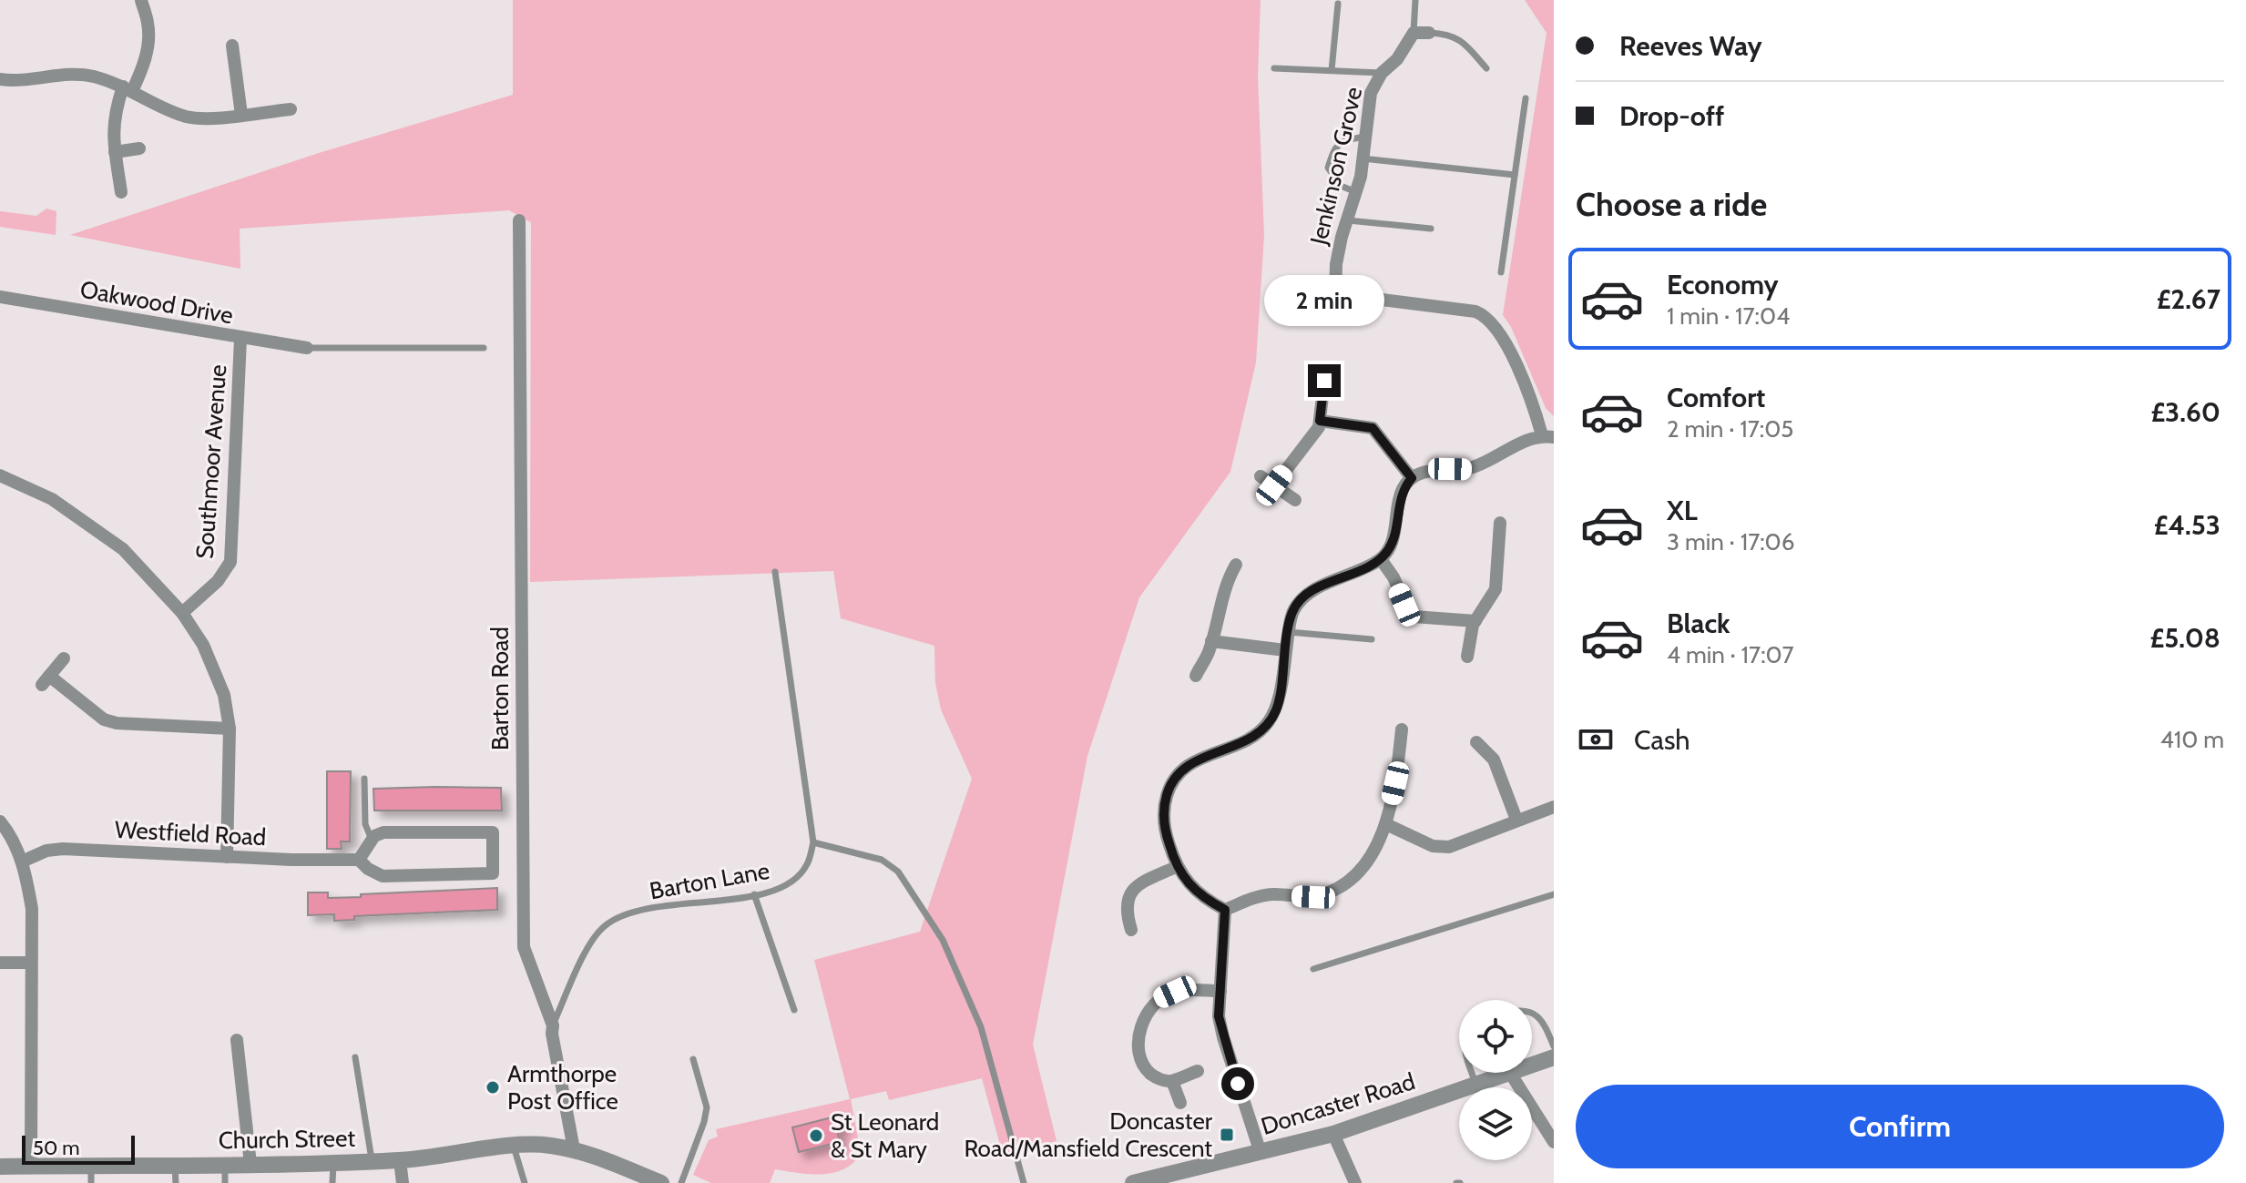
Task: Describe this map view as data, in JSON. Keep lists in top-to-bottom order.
{
  "streets": {
    "street": [
      "Jenkinson Grove",
      "Oakwood Drive",
      "Southmoor Avenue",
      "Barton Road",
      "Westfield Road",
      "Doncaster Road",
      "Church Street"
    ],
    "lane": ["Barton Lane"]
  },
  "crossings": [
    ["Oakwood Drive", "Southmoor Avenue"],
    ["Barton Road", "Barton Lane"],
    ["Barton Road", "Church Street"]
  ],
  "places": {
    "other": ["Armthorpe Post Office", "St Leonard & St Mary"],
    "transit": ["Doncaster Road/Mansfield Crescent"]
  },
  "scale_bar": "50 m",
  "page": {
    "banner": ["Reeves Way", "Drop-off"],
    "heading": "Choose a ride",
    "list": [
      {
        "name": "Economy",
        "note": "1 min · 17:04",
        "value": "£2.67"
      },
      {
        "name": "Comfort",
        "note": "2 min · 17:05",
        "value": "£3.60"
      },
      {
        "name": "XL",
        "note": "3 min · 17:06",
        "value": "£4.53"
      },
      {
        "name": "Black",
        "note": "4 min · 17:07",
        "value": "£5.08"
      }
    ],
    "bubble": "2 min",
    "pay": ["Cash", "410 m"],
    "buttons": "Confirm",
    "scale": "50 m"
  }
}
